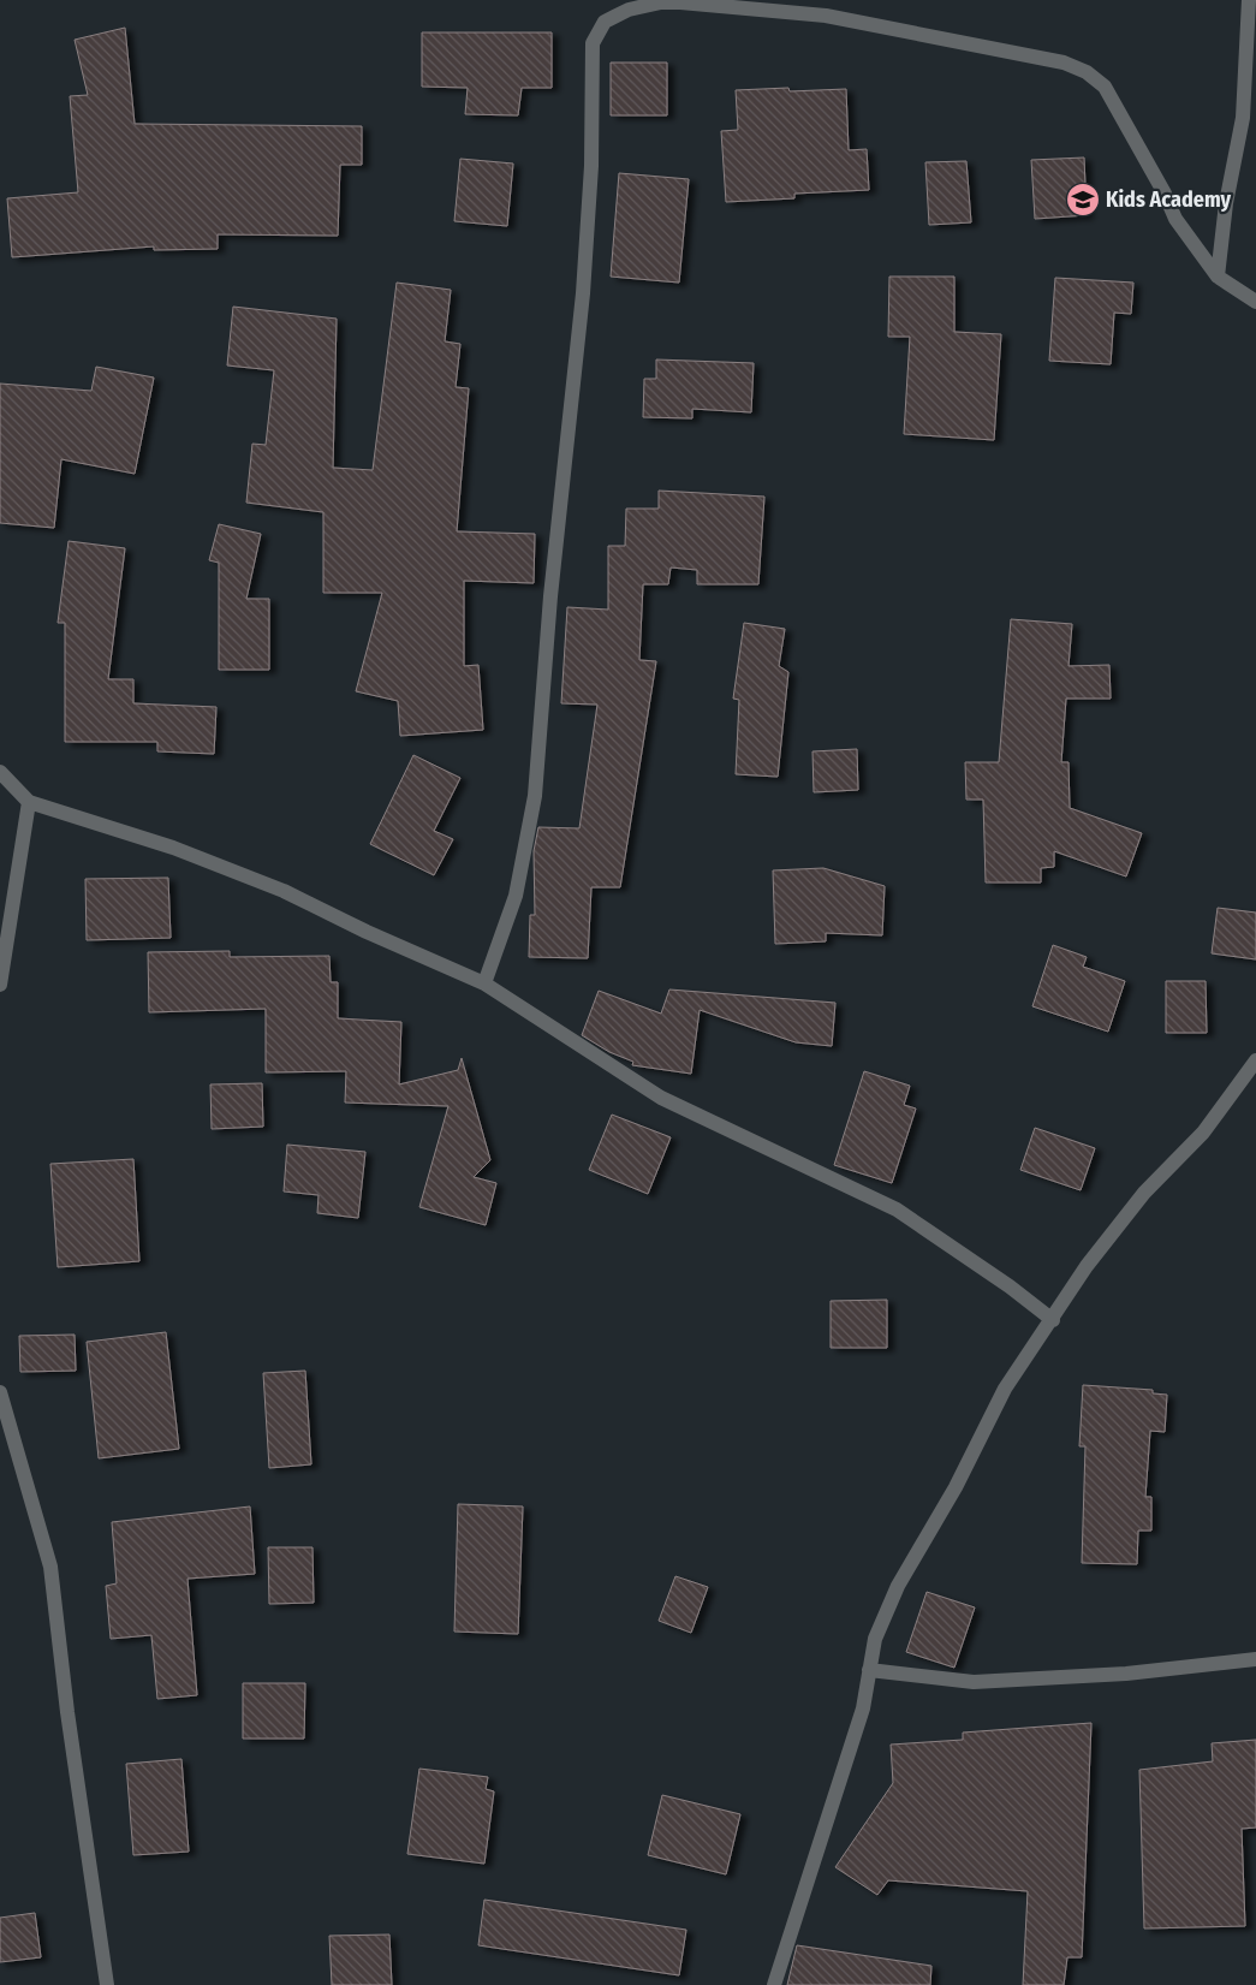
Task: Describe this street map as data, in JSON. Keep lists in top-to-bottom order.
{
  "places": {
    "school or university": ["Kids Academy"]
  }
}
